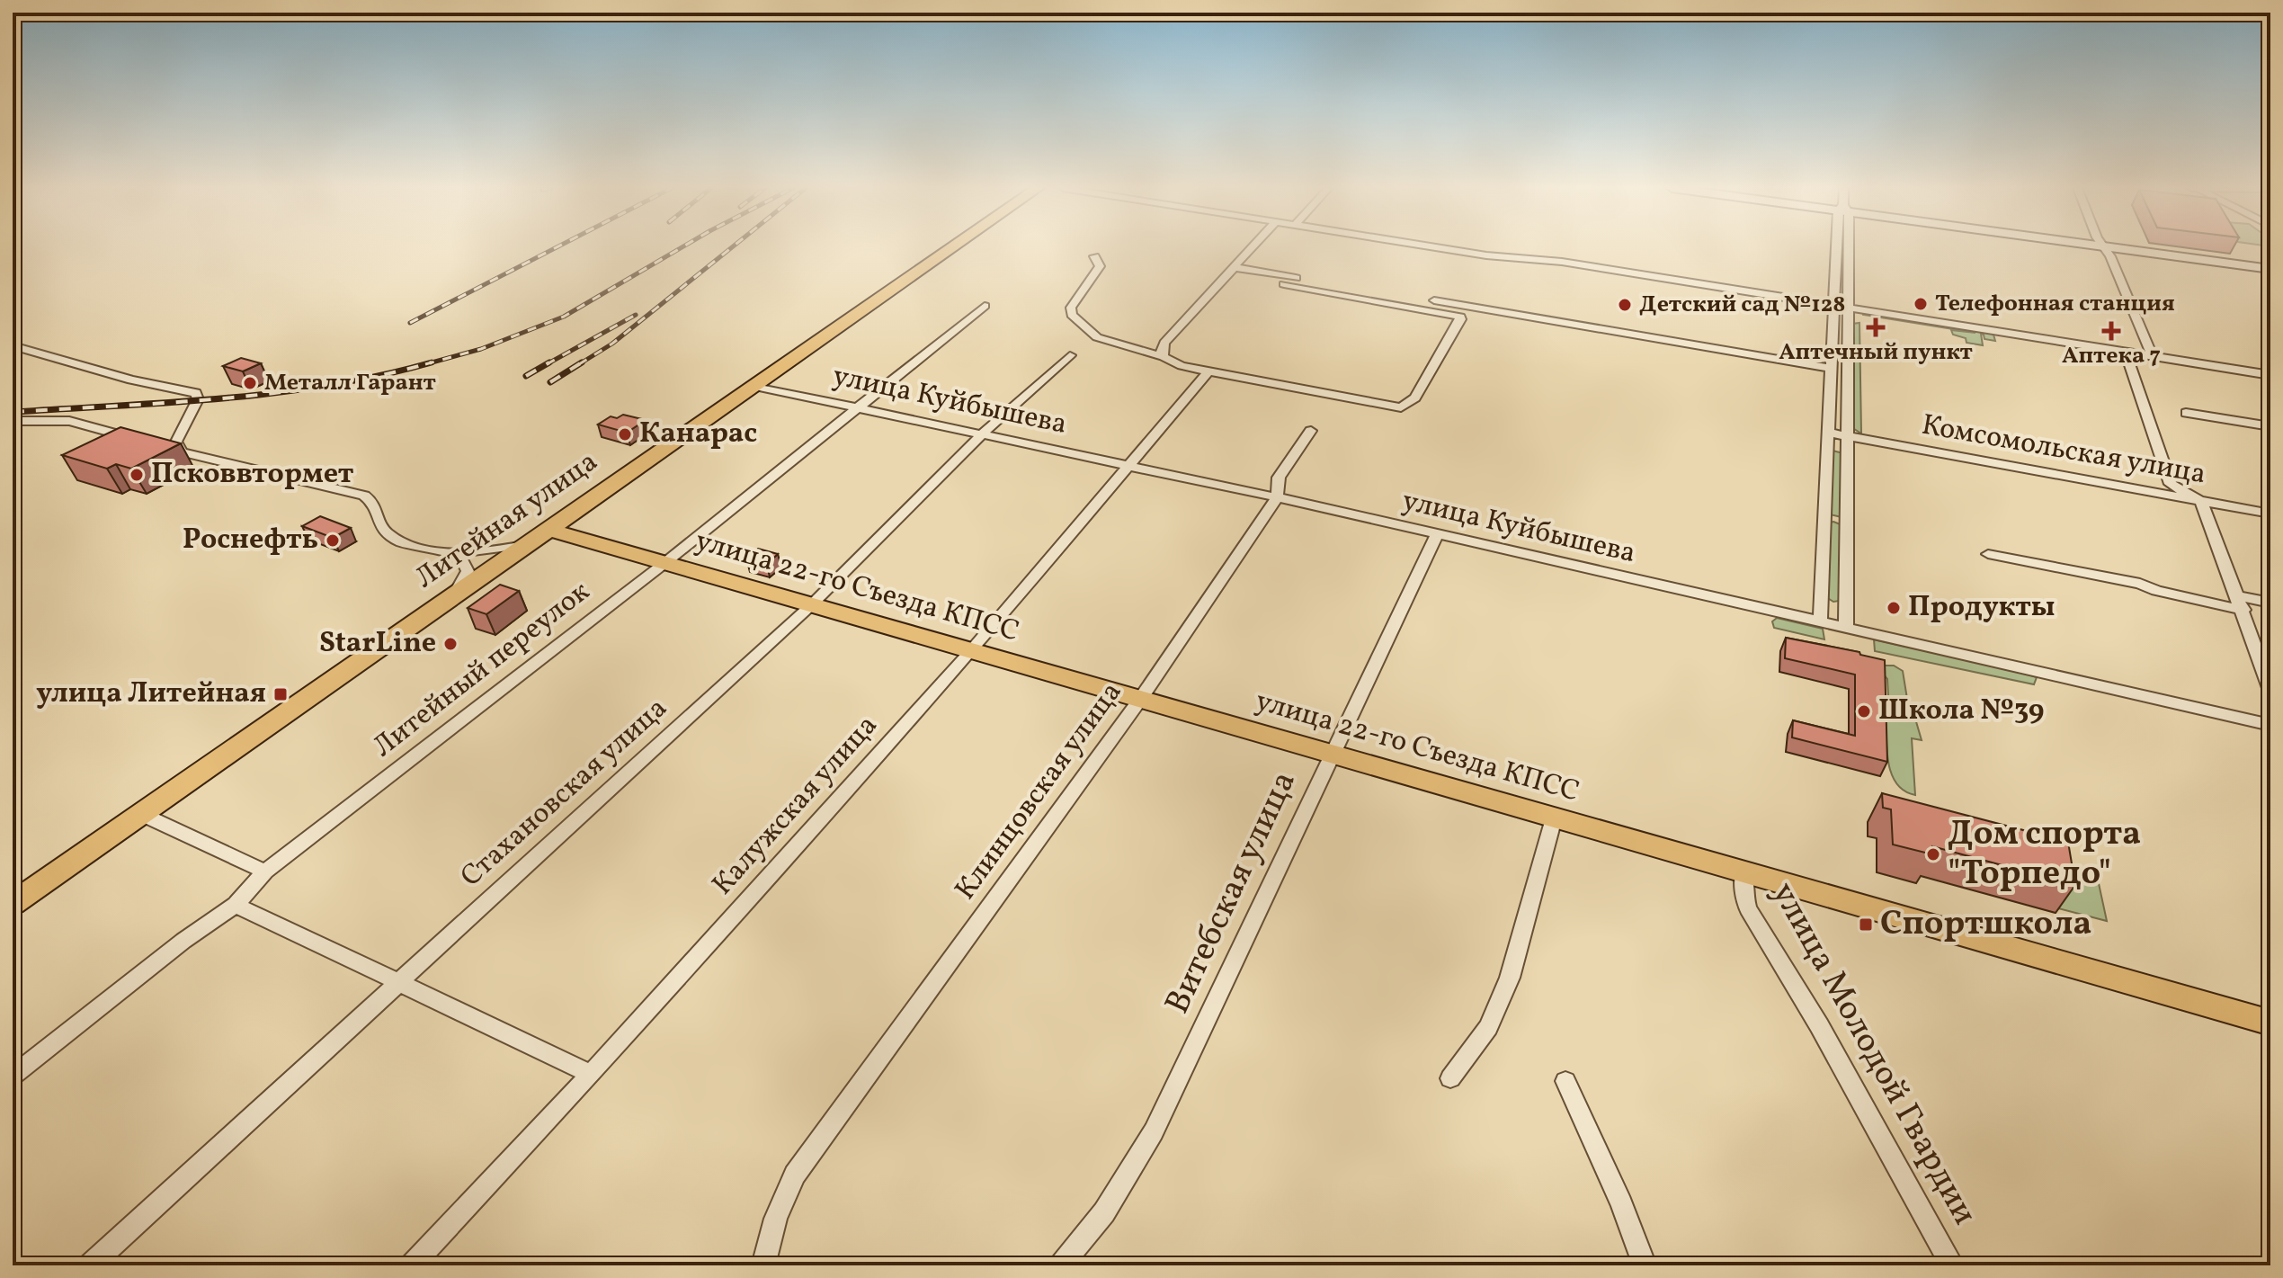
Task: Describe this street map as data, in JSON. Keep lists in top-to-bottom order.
{
  "streets": {
    "main road": ["Литейная улица", "улица 22-го Съезда КПСС"],
    "street": [
      "улица Куйбышева",
      "Комсомольская улица",
      "Литейный переулок",
      "Клинцовская улица",
      "Стахановская улица",
      "Калужская улица",
      "Витебская улица",
      "улица Молодой Гвардии"
    ]
  },
  "crossings": [
    ["улица Куйбышева", "Литейная улица"],
    ["улица Куйбышева", "Литейный переулок"],
    ["улица Куйбышева", "Клинцовская улица"],
    ["улица Куйбышева", "Стахановская улица"],
    ["улица Куйбышева", "Калужская улица"],
    ["улица Куйбышева", "Витебская улица"],
    ["Литейная улица", "улица 22-го Съезда КПСС"],
    ["улица 22-го Съезда КПСС", "Литейный переулок"],
    ["улица 22-го Съезда КПСС", "Клинцовская улица"],
    ["улица 22-го Съезда КПСС", "Стахановская улица"],
    ["улица 22-го Съезда КПСС", "Калужская улица"],
    ["улица 22-го Съезда КПСС", "Витебская улица"],
    ["улица 22-го Съезда КПСС", "улица Молодой Гвардии"]
  ],
  "places": {
    "other": [
      "Телефонная станция",
      "Детский сад №128",
      "Металл Гарант",
      "Канарас",
      "Псковвтормет",
      "Роснефть",
      "Продукты",
      "StarLine",
      "Школа №39",
      "Дом спорта \"Торпедо\""
    ],
    "health": ["Аптечный пункт", "Аптека 7"],
    "transit": ["улица Литейная", "Спортшкола"]
  }
}
